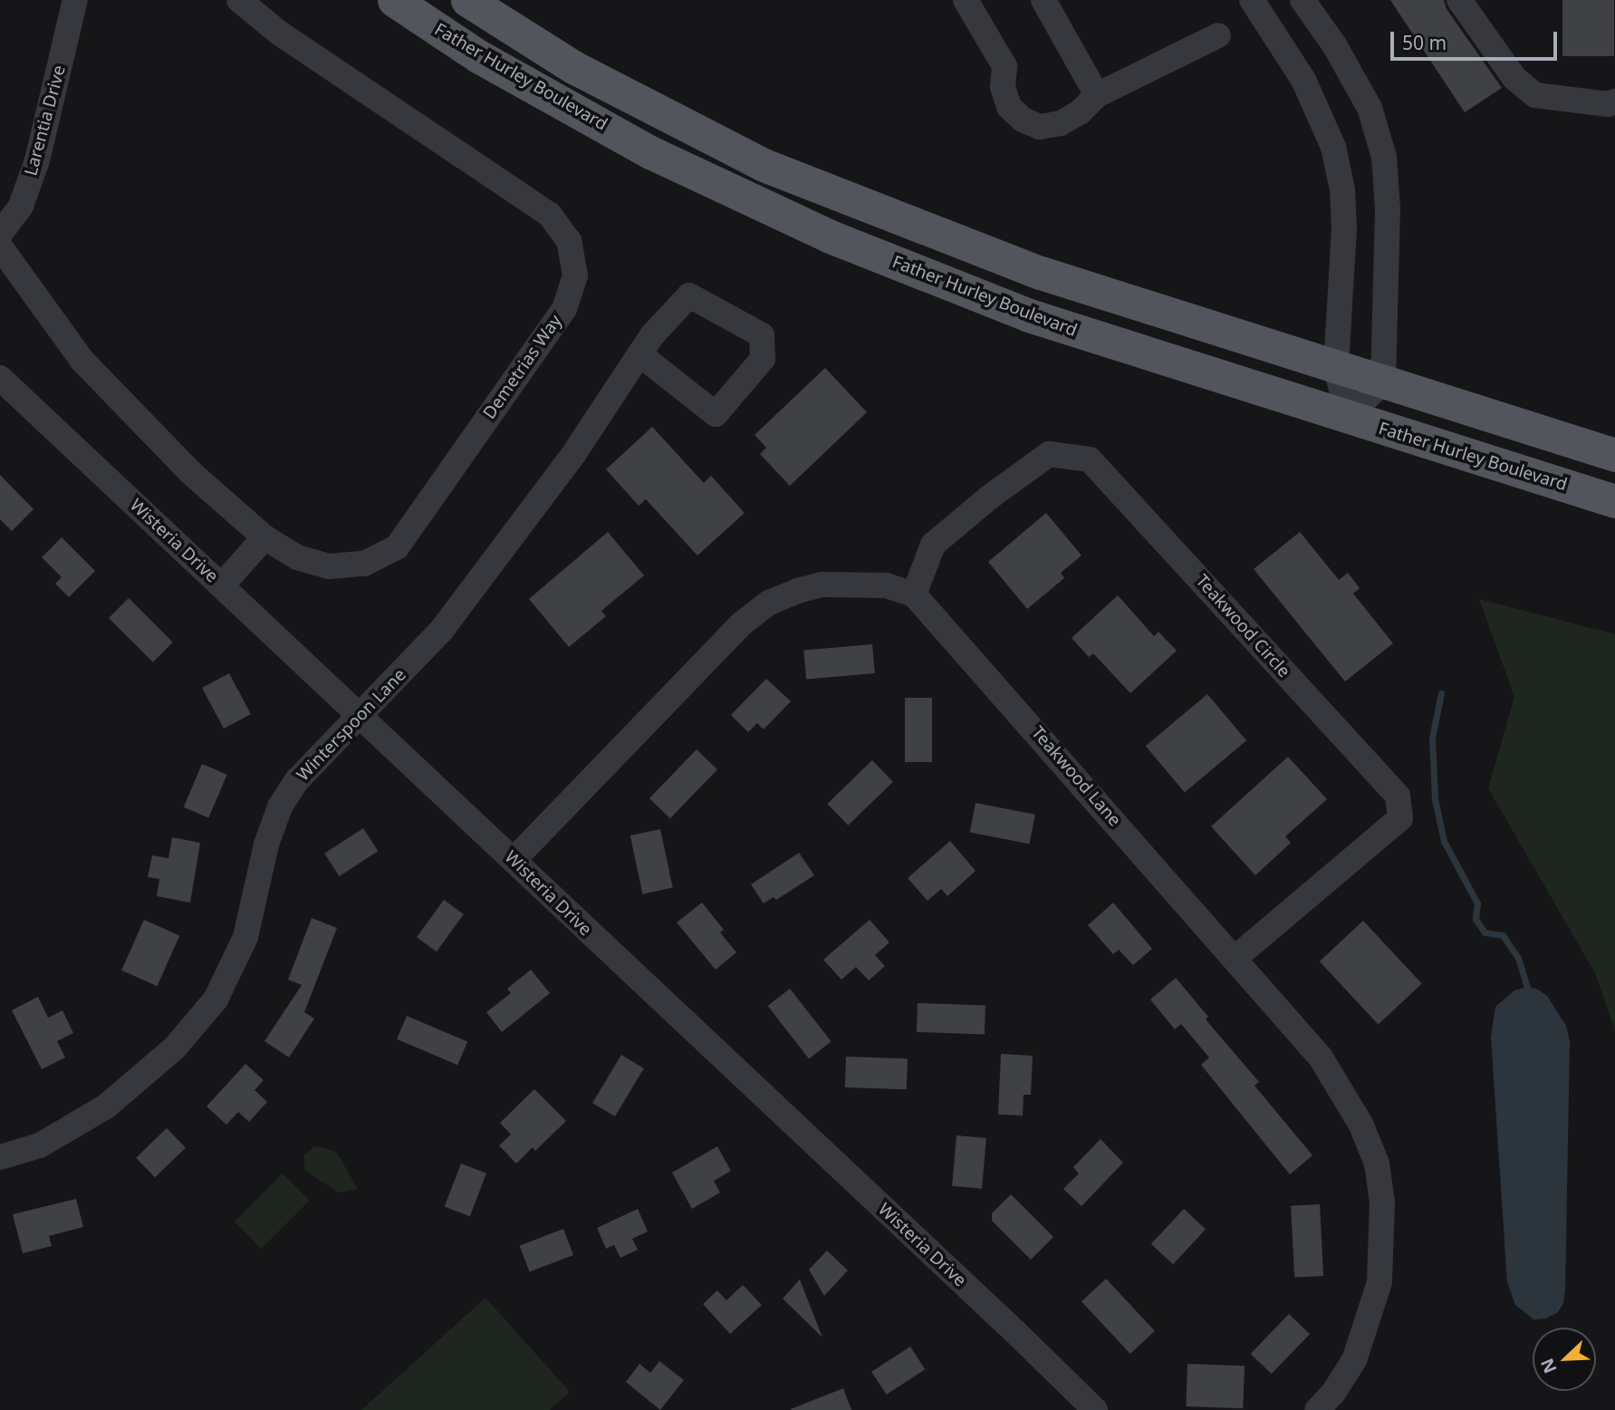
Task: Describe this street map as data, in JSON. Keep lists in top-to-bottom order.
{
  "streets": {
    "main road": ["Father Hurley Boulevard"],
    "street": [
      "Larentia Drive",
      "Demetrias Way",
      "Wisteria Drive",
      "Teakwood Circle",
      "Winterspoon Lane",
      "Teakwood Lane"
    ]
  },
  "crossings": [
    ["Wisteria Drive", "Winterspoon Lane"],
    ["Teakwood Circle", "Teakwood Lane"]
  ],
  "scale_bar": "50 m",
  "north": "bottom left"
}
